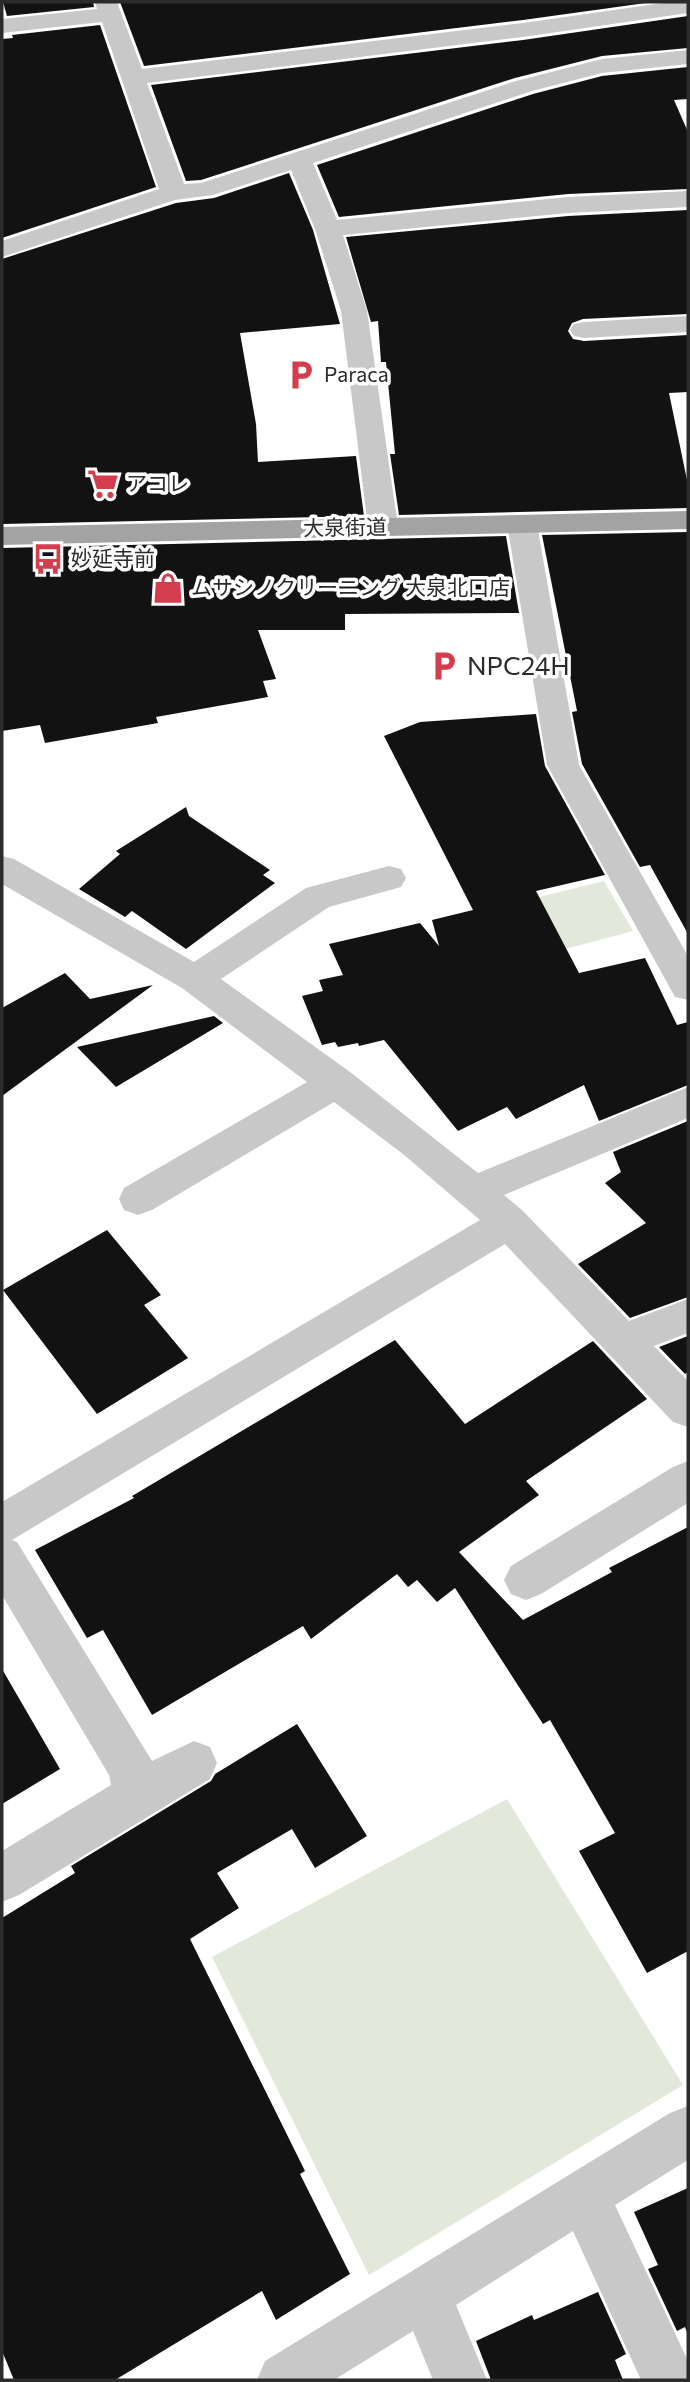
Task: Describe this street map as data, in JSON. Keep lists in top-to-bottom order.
{
  "streets": {
    "main road": ["大泉街道"]
  },
  "places": {
    "parking": ["Paraca", "NPC24H"],
    "supermarket": ["アコレ"],
    "bus stop": ["妙延寺前"],
    "shop": ["ムサシノクリーニング 大泉北口店"]
  }
}
